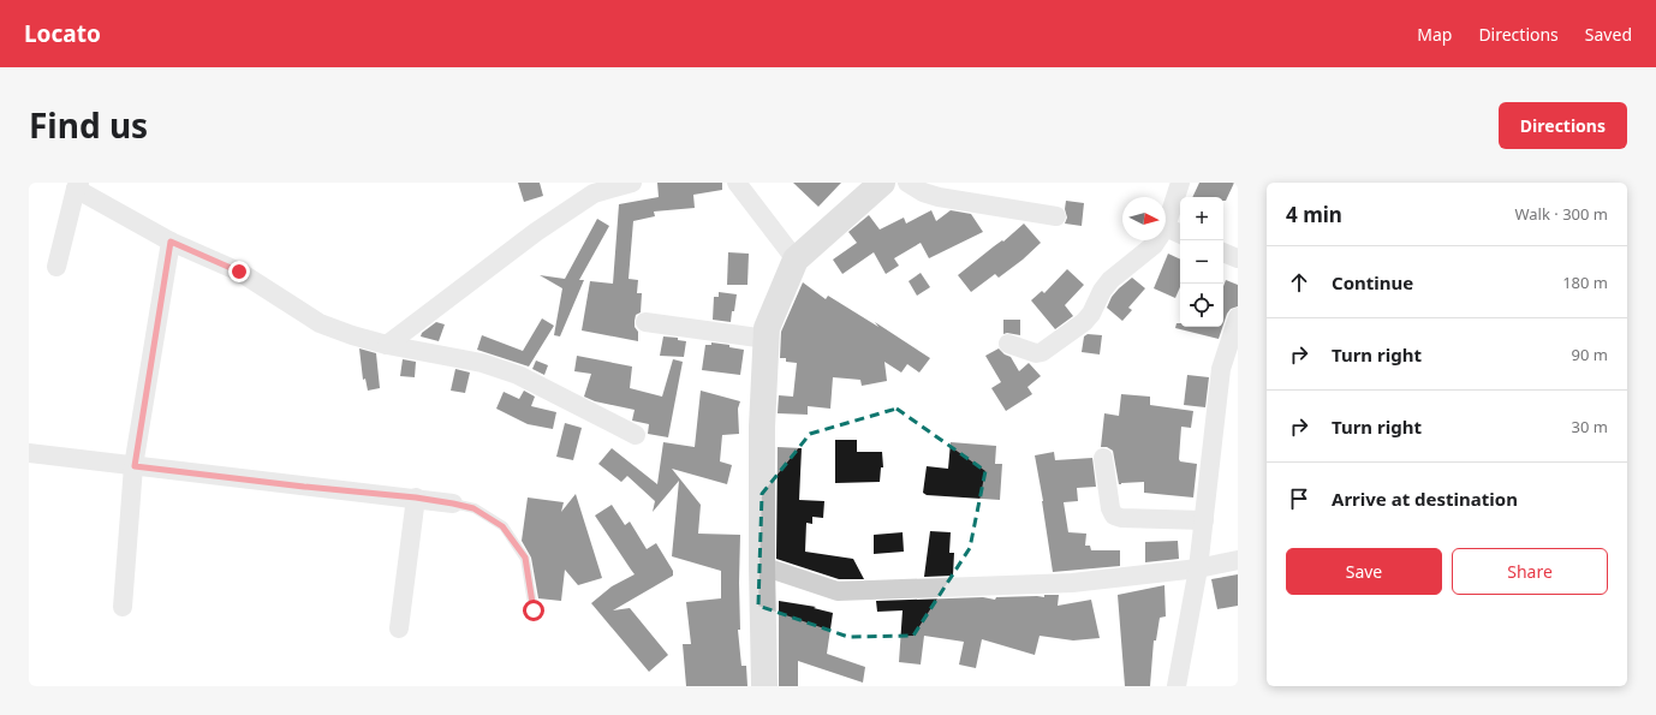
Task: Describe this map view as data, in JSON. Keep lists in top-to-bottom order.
{
  "north": "right",
  "page": {
    "header": "Locato",
    "nav": ["Map", "Directions", "Saved"],
    "title": "Find us",
    "buttons": [
      "Directions",
      ["Save", "Share"]
    ],
    "heading": ["4 min", "Walk · 300 m"],
    "map_buttons": ["+", "−"],
    "list": [
      ["Continue", "180 m"],
      ["Turn right", "90 m"],
      ["Turn right", "30 m"],
      "Arrive at destination"
    ]
  }
}
